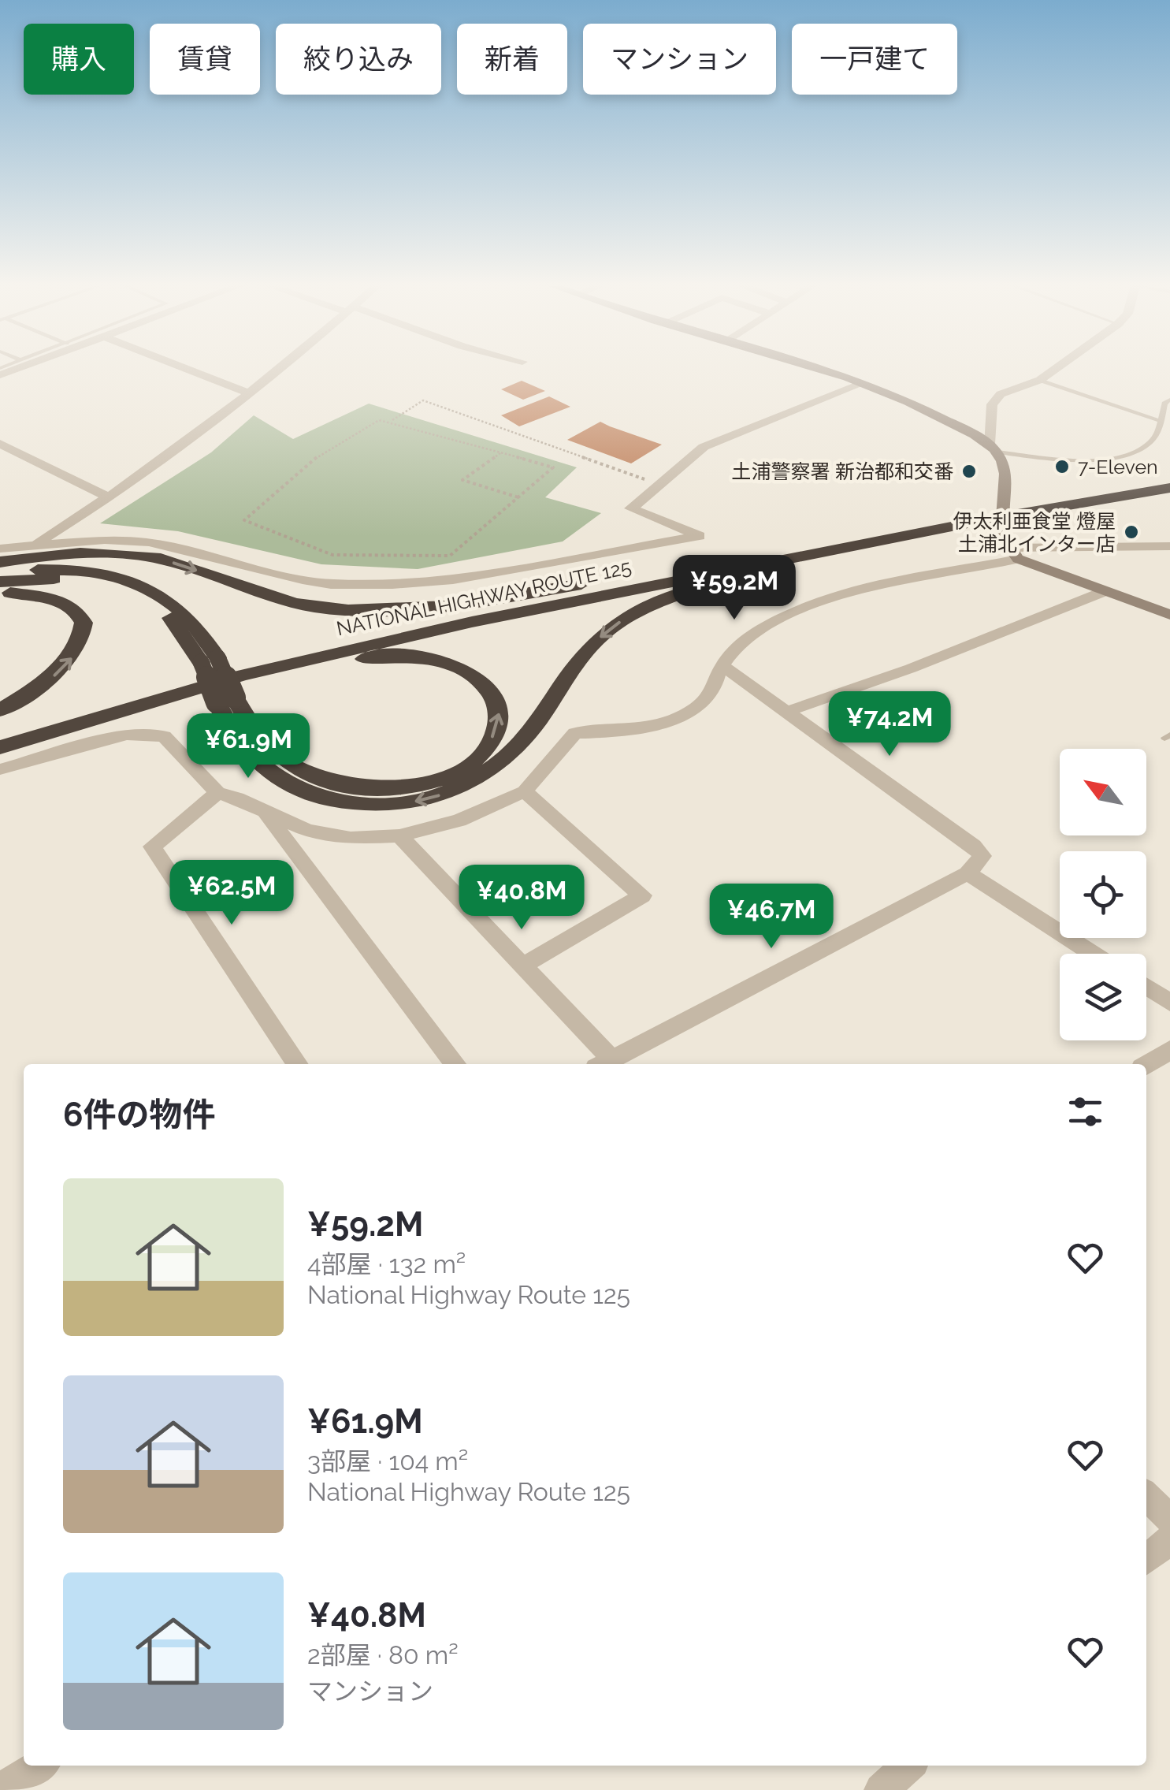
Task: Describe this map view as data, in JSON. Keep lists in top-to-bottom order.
{
  "streets": {
    "highway": ["NATIONAL HIGHWAY ROUTE 125"]
  },
  "places": ["7-Eleven", "土浦警察署 新治都和交番", "伊太利亜食堂 燈屋 土浦北インター店"],
  "north": "top left",
  "page": {
    "chip": [
      "購入",
      "賃貸",
      "絞り込み",
      "新着",
      "マンション",
      "一戸建て"
    ],
    "price": [
      "¥59.2M",
      "¥74.2M",
      "¥61.9M",
      "¥62.5M",
      "¥40.8M",
      "¥46.7M"
    ],
    "heading": "6件の物件",
    "list": [
      {
        "name": "¥59.2M",
        "note": "4部屋 · 132 m² · National Highway Route 125"
      },
      {
        "name": "¥61.9M",
        "note": "3部屋 · 104 m² · National Highway Route 125"
      },
      {
        "name": "¥40.8M",
        "note": "2部屋 · 80 m² · マンション"
      }
    ]
  }
}
